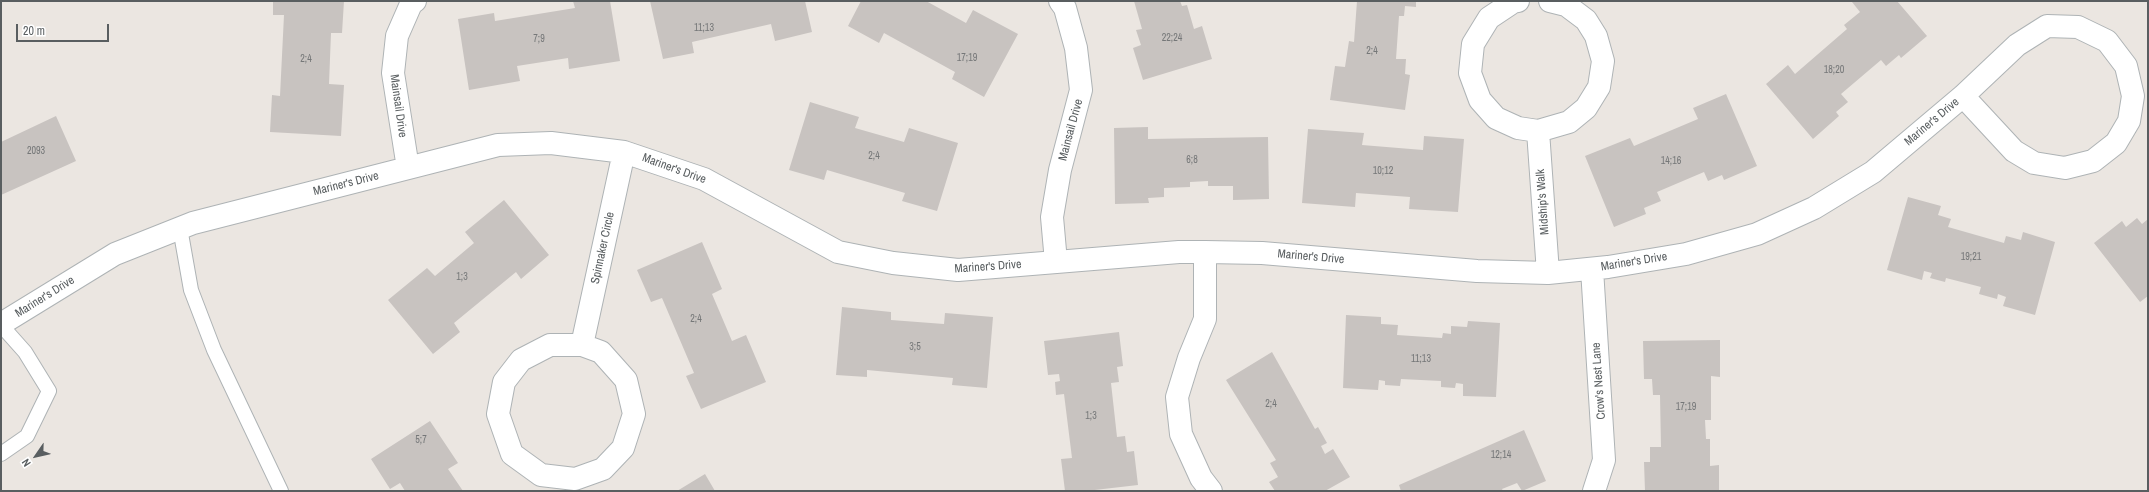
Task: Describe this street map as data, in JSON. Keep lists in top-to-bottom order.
{
  "streets": {
    "street": [
      "Mainsail Drive",
      "Mariner's Drive",
      "Midship's Walk",
      "Spinnaker Circle",
      "Crow's Nest Lane"
    ]
  },
  "crossings": [
    ["Mainsail Drive", "Mariner's Drive"],
    ["Mariner's Drive", "Midship's Walk"],
    ["Mariner's Drive", "Spinnaker Circle"],
    ["Mariner's Drive", "Crow's Nest Lane"]
  ],
  "house_numbers": [
    "11;13",
    "22;24",
    "7;9",
    "2;4",
    "17;19",
    "2;4",
    "18;20",
    "2093",
    "2;4",
    "6;8",
    "14;16",
    "10;12",
    "19;21",
    "1;3",
    "2;4",
    "3;5",
    "11;13",
    "2;4",
    "17;19",
    "1;3",
    "5;7",
    "12;14"
  ],
  "scale_bar": "20 m",
  "north": "bottom left"
}
